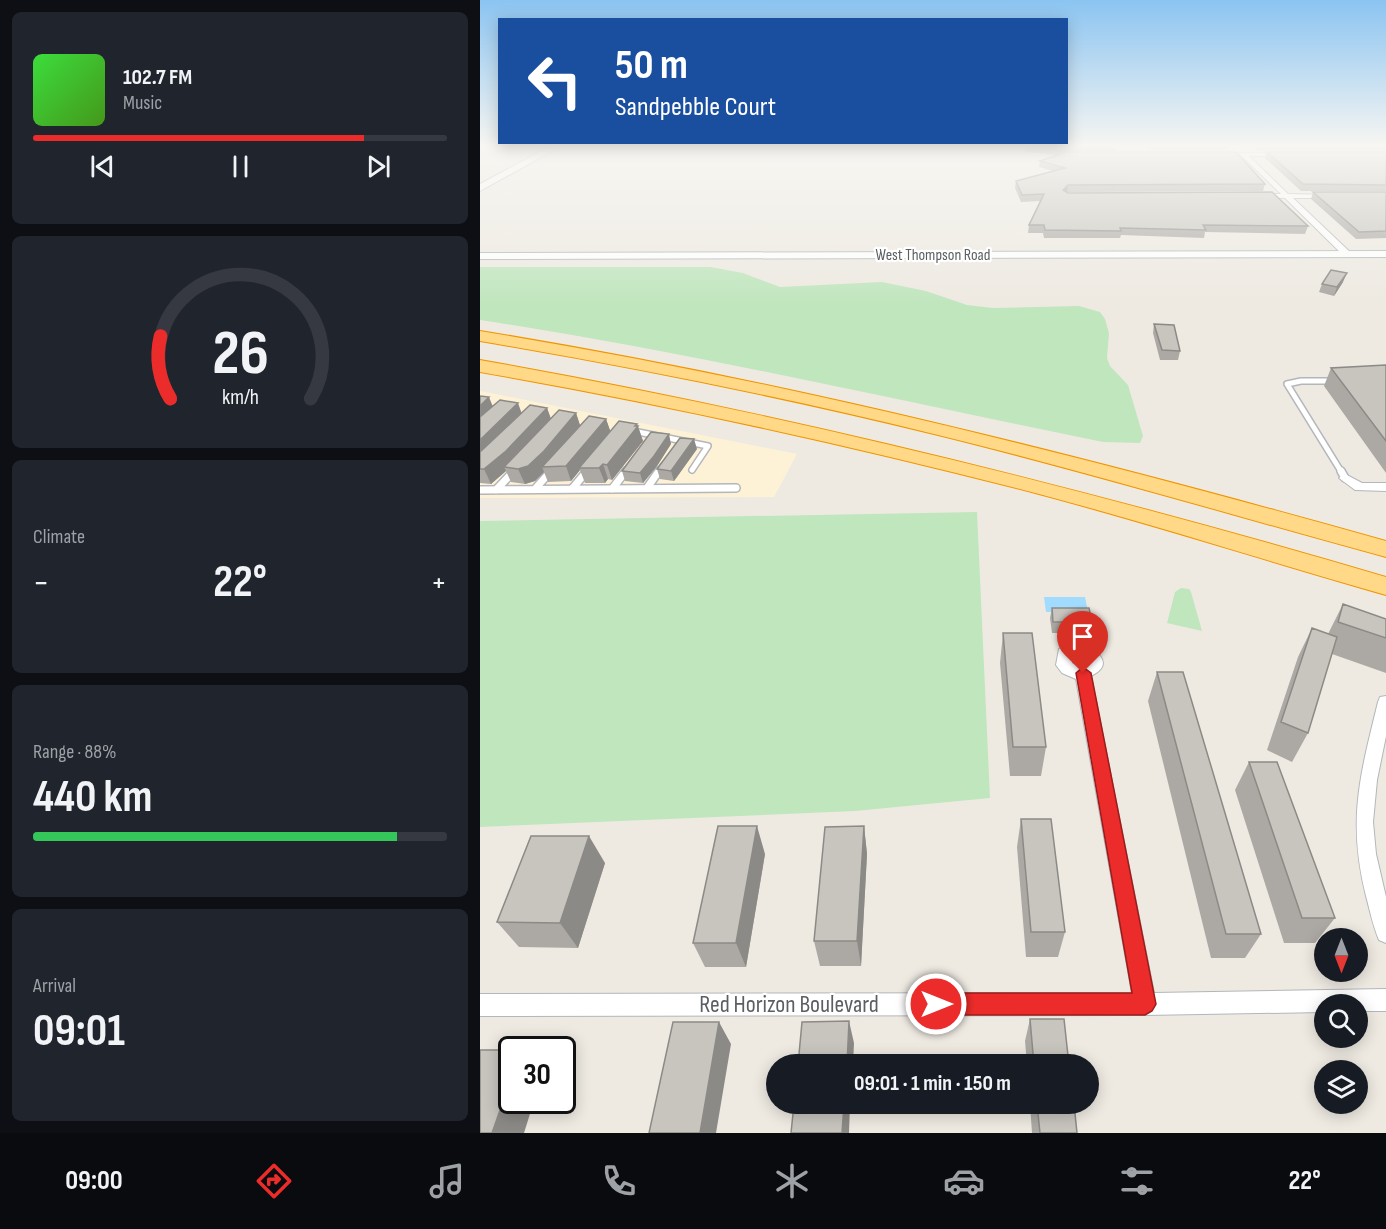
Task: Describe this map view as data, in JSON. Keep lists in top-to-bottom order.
{
  "streets": {
    "main road": ["West Thompson Road"],
    "street": ["Red Horizon Boulevard"]
  },
  "north": "bottom",
  "page": {
    "turn": ["50 m", "Sandpebble Court"],
    "song": ["102.7 FM", "Music"],
    "tile": [
      "Climate",
      ["Range · 88%", "440 km"],
      ["Arrival", "09:01"]
    ],
    "heat": ["−", "22°", "+"],
    "limit": "30",
    "trip": "09:01 · 1 min · 150 m",
    "tabs": ["09:00", "22°"],
    "gauge": ["26", "km/h"]
  }
}
